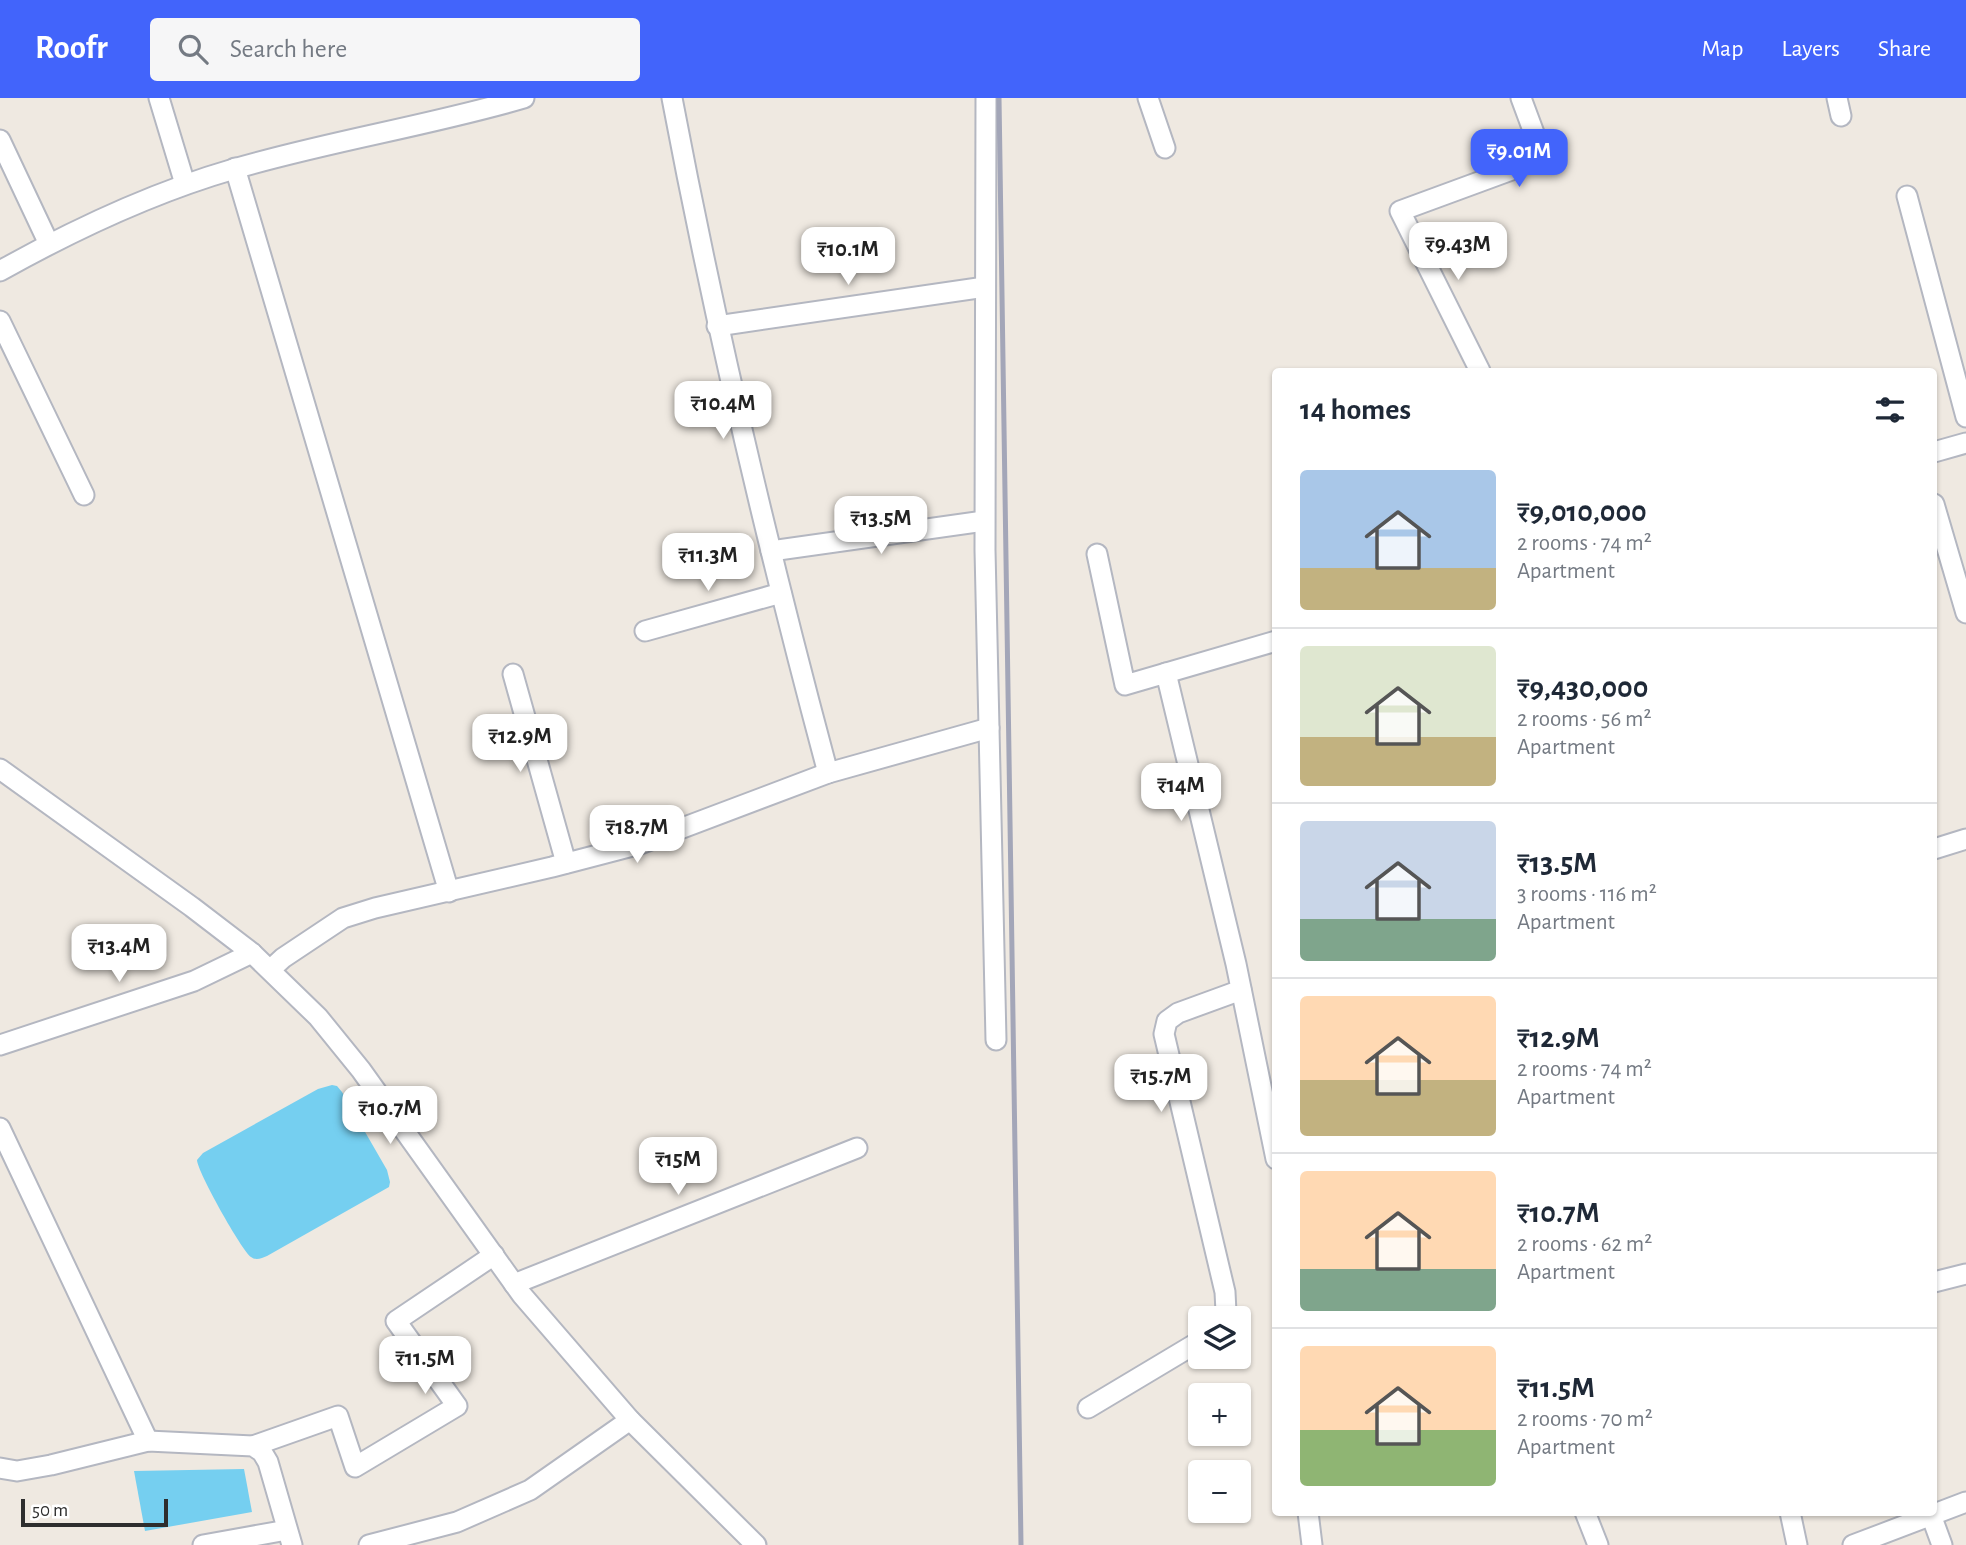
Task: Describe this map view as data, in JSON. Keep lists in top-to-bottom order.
{
  "scale_bar": "50 m",
  "page": {
    "header": "Roofr",
    "search": "Search here",
    "nav": ["Map", "Layers", "Share"],
    "price": [
      "₹9.01M",
      "₹9.43M",
      "₹10.1M",
      "₹10.4M",
      "₹13.5M",
      "₹11.3M",
      "₹12.9M",
      "₹14M",
      "₹18.7M",
      "₹13.4M",
      "₹15.7M",
      "₹10.7M",
      "₹15M",
      "₹11.5M"
    ],
    "heading": "14 homes",
    "list": [
      {
        "name": "₹9,010,000",
        "note": "2 rooms · 74 m² · Apartment"
      },
      {
        "name": "₹9,430,000",
        "note": "2 rooms · 56 m² · Apartment"
      },
      {
        "name": "₹13.5M",
        "note": "3 rooms · 116 m² · Apartment"
      },
      {
        "name": "₹12.9M",
        "note": "2 rooms · 74 m² · Apartment"
      },
      {
        "name": "₹10.7M",
        "note": "2 rooms · 62 m² · Apartment"
      },
      {
        "name": "₹11.5M",
        "note": "2 rooms · 70 m² · Apartment"
      }
    ],
    "map_buttons": ["+", "−"],
    "scale": "50 m"
  }
}
